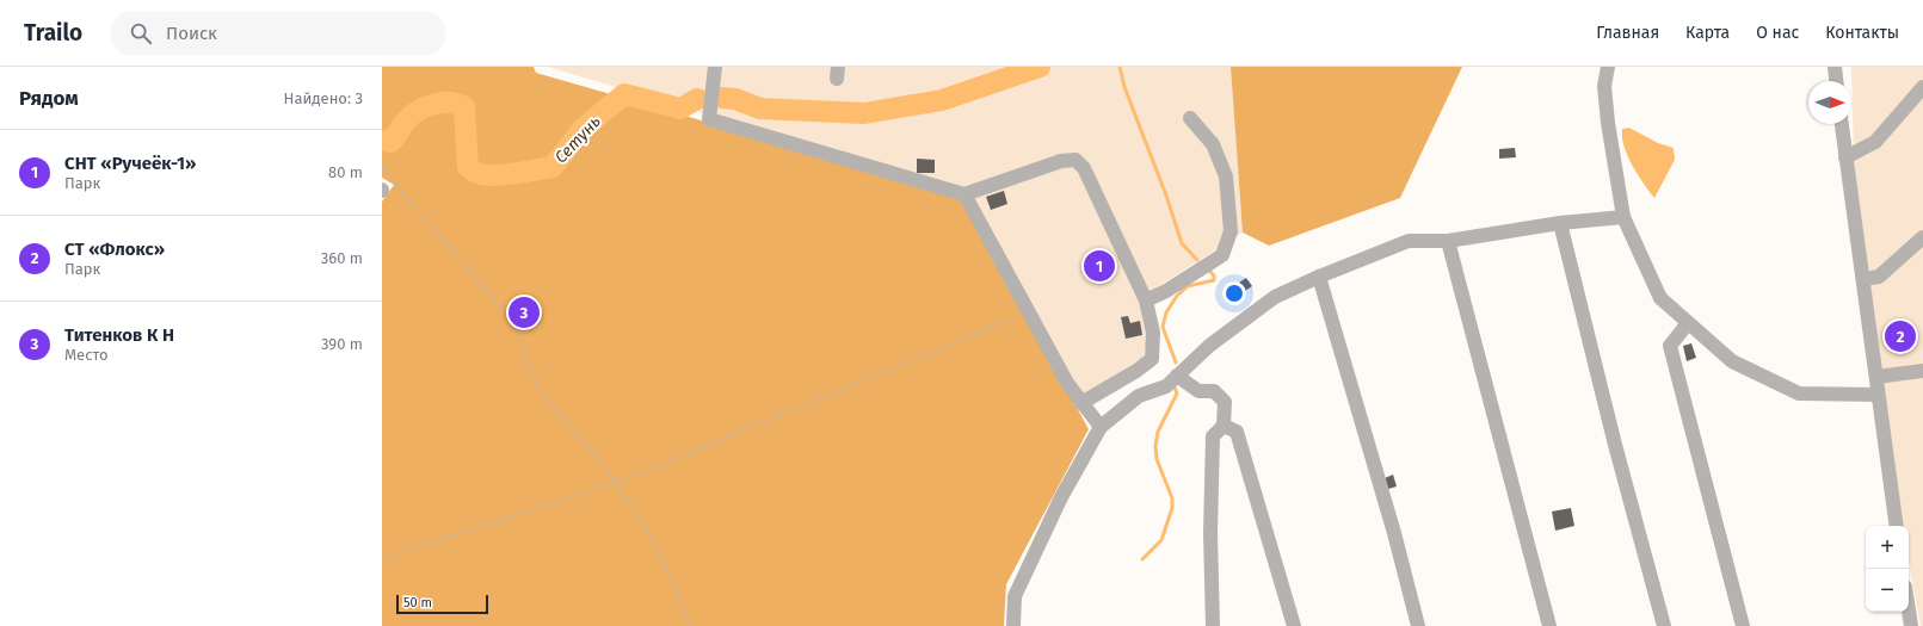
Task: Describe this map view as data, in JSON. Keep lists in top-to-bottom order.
{
  "water": ["Сетунь"],
  "scale_bar": "50 m",
  "north": "right",
  "page": {
    "header": "Trailo",
    "search": "Поиск",
    "nav": [
      "Главная",
      "Карта",
      "О нас",
      "Контакты"
    ],
    "heading": ["Рядом", "Найдено: 3"],
    "list": [
      {
        "mark": "1",
        "name": "СНТ «Ручеёк-1»",
        "note": "Парк",
        "value": "80 m"
      },
      {
        "mark": "2",
        "name": "СТ «Флокс»",
        "note": "Парк",
        "value": "360 m"
      },
      {
        "mark": "3",
        "name": "Титенков К Н",
        "note": "Место",
        "value": "390 m"
      }
    ],
    "pins": ["1", "3", "2"],
    "map_buttons": ["+", "−"],
    "scale": "50 m"
  }
}
